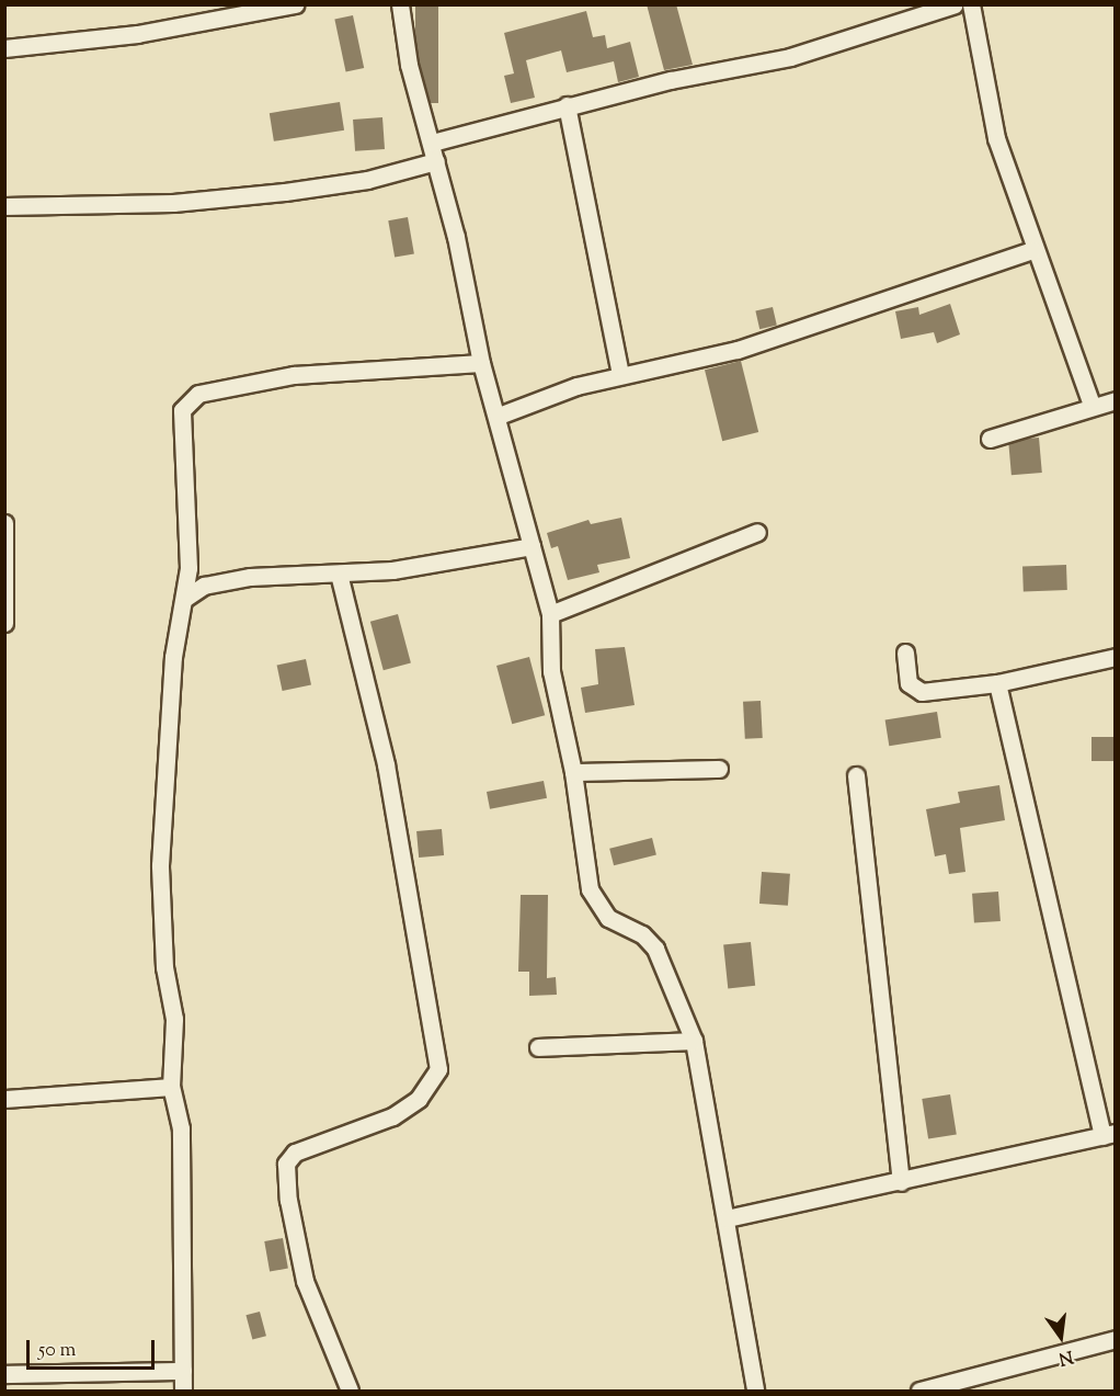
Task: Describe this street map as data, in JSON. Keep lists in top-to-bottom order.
{
  "scale_bar": "50 m",
  "north": "bottom"
}
